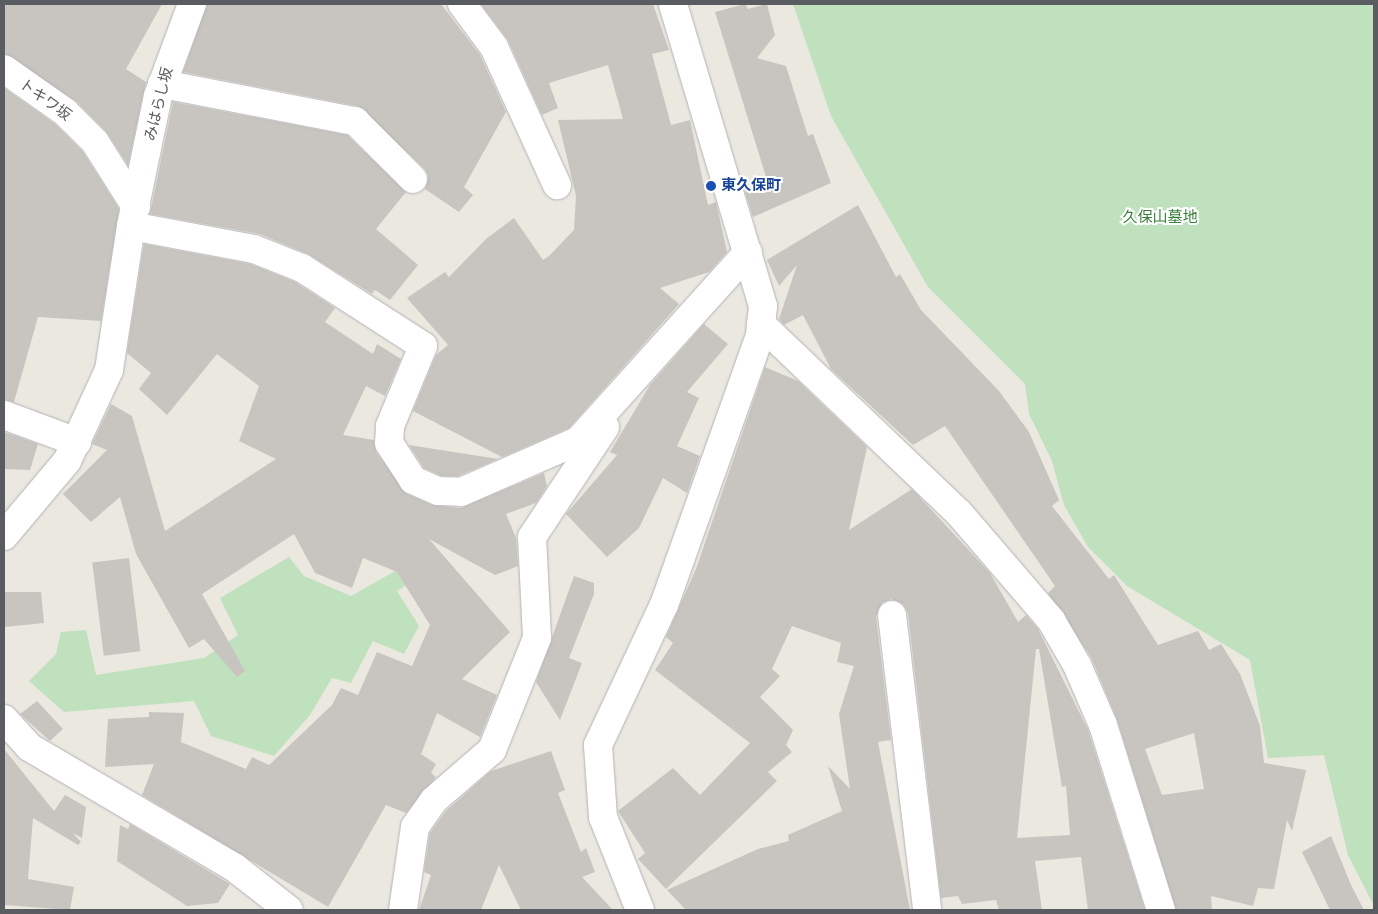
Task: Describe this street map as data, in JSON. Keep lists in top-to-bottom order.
{
  "streets": {
    "street": ["トキワ坂", "みはらし坂"]
  },
  "crossings": [
    ["トキワ坂", "みはらし坂"]
  ],
  "parks": ["久保山墓地"],
  "places": ["東久保町"]
}
